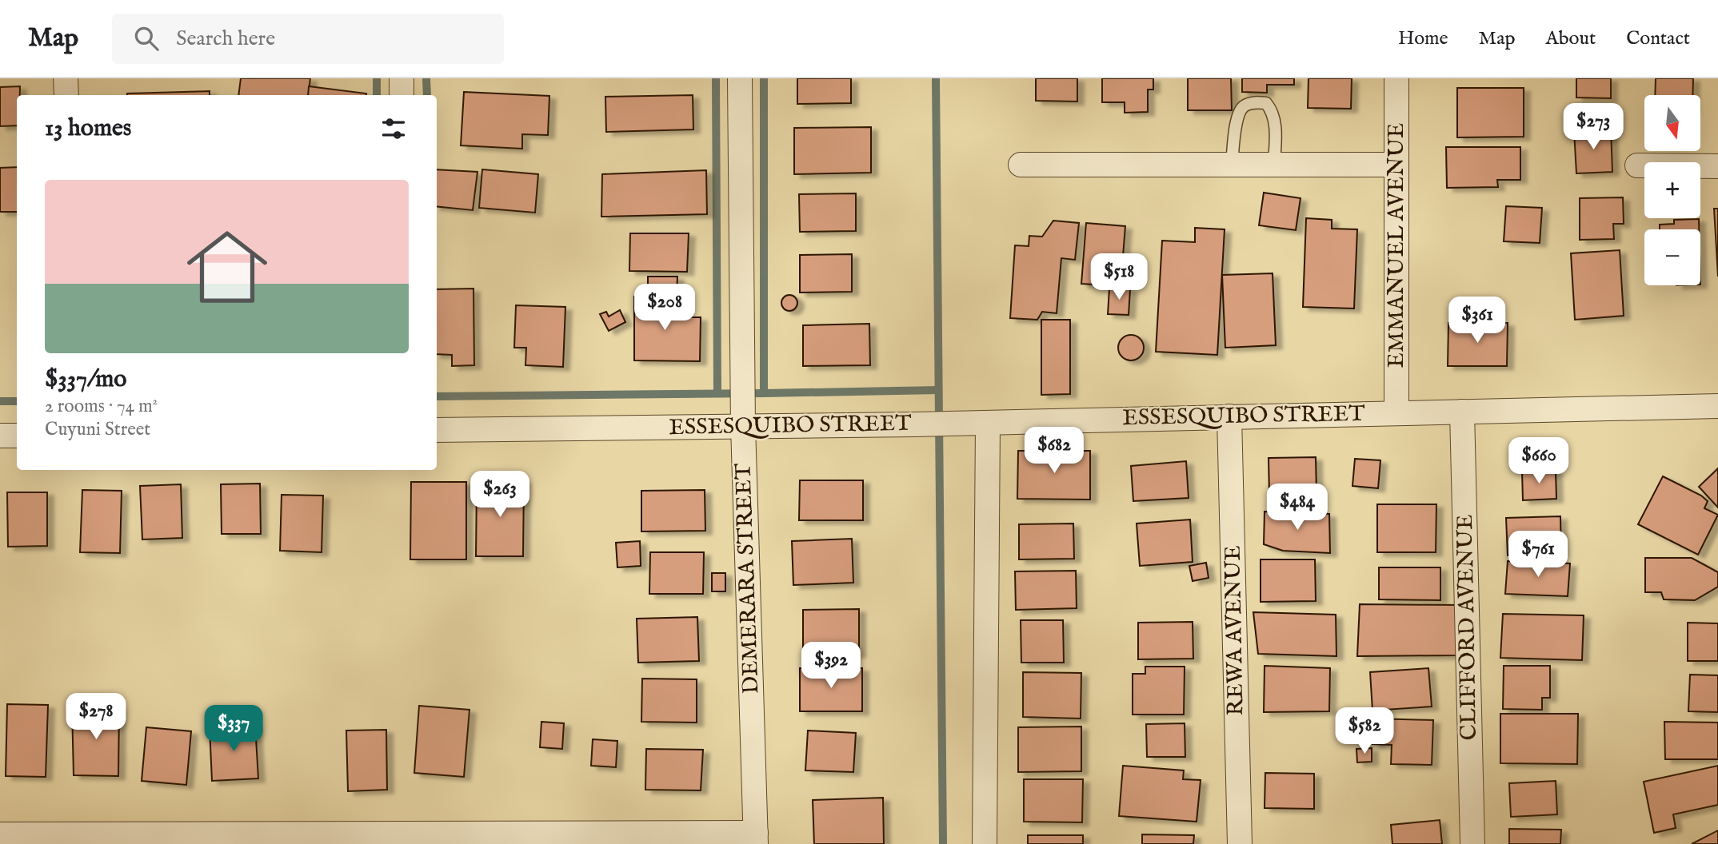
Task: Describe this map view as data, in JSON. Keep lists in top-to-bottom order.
{
  "streets": {
    "street": [
      "EMMANUEL AVENUE",
      "ESSESQUIBO STREET",
      "DEMERARA STREET",
      "CLIFFORD AVENUE",
      "REWA AVENUE"
    ]
  },
  "crossings": [
    ["EMMANUEL AVENUE", "ESSESQUIBO STREET"],
    ["ESSESQUIBO STREET", "DEMERARA STREET"],
    ["ESSESQUIBO STREET", "CLIFFORD AVENUE"],
    ["ESSESQUIBO STREET", "REWA AVENUE"]
  ],
  "north": "bottom",
  "page": {
    "header": "Map",
    "search": "Search here",
    "nav": [
      "Home",
      "Map",
      "About",
      "Contact"
    ],
    "map_buttons": ["+", "−"],
    "heading": "13 homes",
    "price": [
      "$273",
      "$518",
      "$208",
      "$361",
      "$682",
      "$660",
      "$263",
      "$484",
      "$761",
      "$392",
      "$278",
      "$337",
      "$582"
    ],
    "list": [
      {
        "name": "$337/mo",
        "note": "2 rooms · 74 m² · Cuyuni Street"
      }
    ]
  }
}
